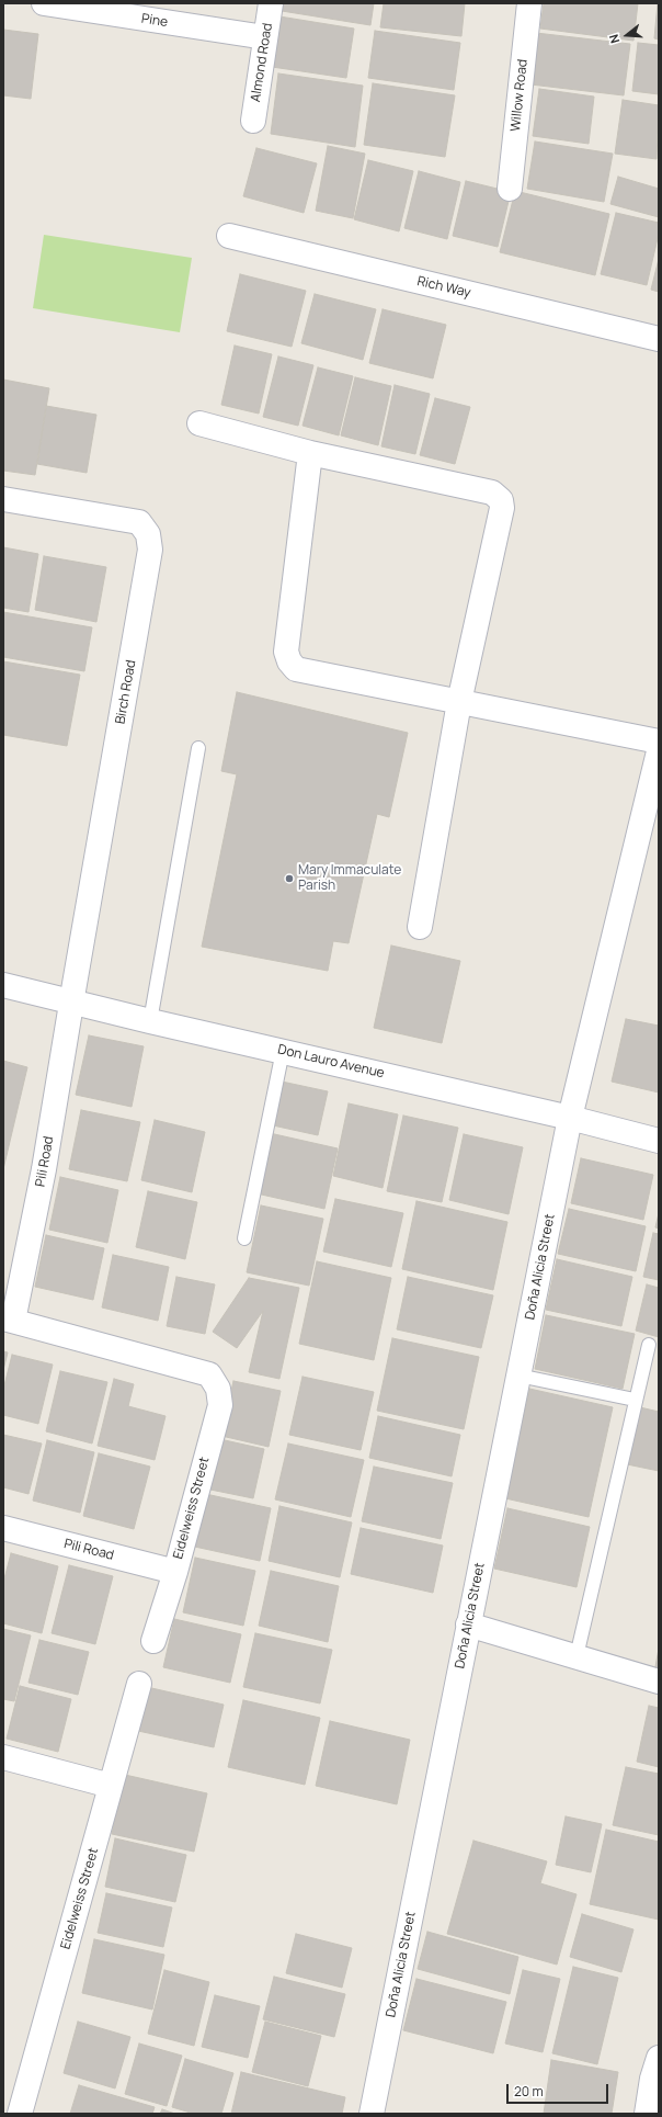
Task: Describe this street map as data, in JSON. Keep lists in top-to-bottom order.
{
  "streets": {
    "street": [
      "Pine",
      "Almond Road",
      "Willow Road",
      "Rich Way",
      "Birch Road",
      "Don Lauro Avenue",
      "Pili Road",
      "Doña Alicia Street",
      "Eidelweiss Street"
    ]
  },
  "crossings": [
    ["Pine", "Almond Road"],
    ["Birch Road", "Don Lauro Avenue"],
    ["Birch Road", "Pili Road"],
    ["Don Lauro Avenue", "Pili Road"],
    ["Don Lauro Avenue", "Doña Alicia Street"],
    ["Pili Road", "Eidelweiss Street"]
  ],
  "places": ["Mary Immaculate Parish"],
  "scale_bar": "20 m",
  "north": "left"
}
